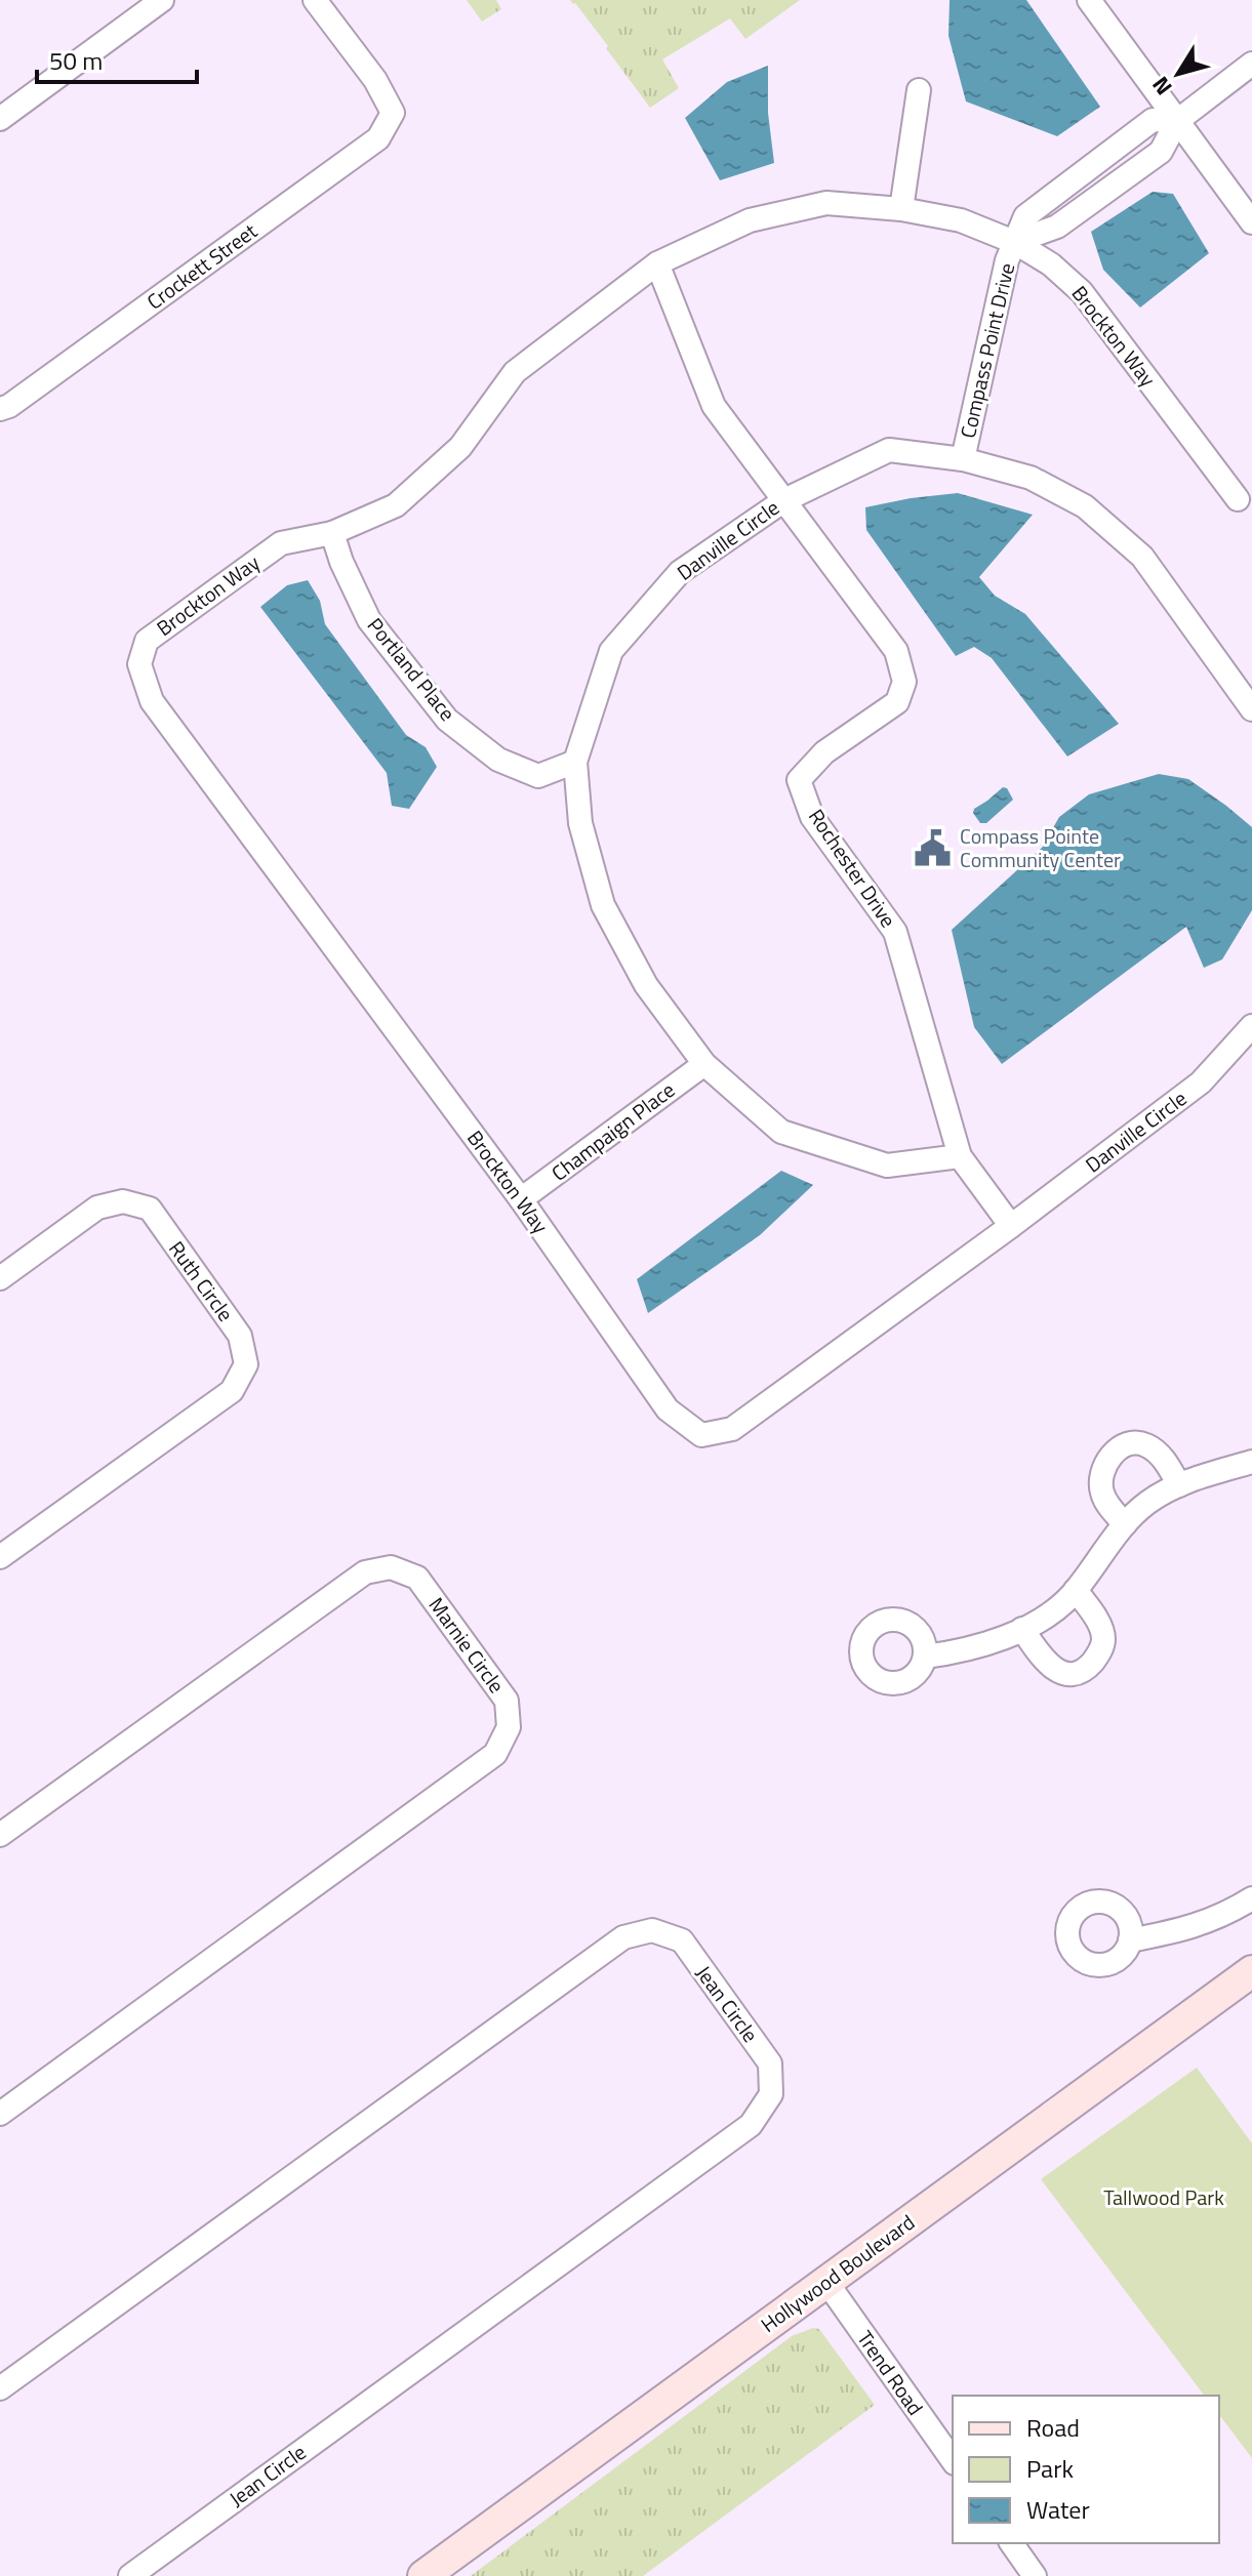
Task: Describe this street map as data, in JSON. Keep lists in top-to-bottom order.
{
  "streets": {
    "street": [
      "Crockett Street",
      "Brockton Way",
      "Compass Point Drive",
      "Danville Circle",
      "Portland Place",
      "Rochester Drive",
      "Champaign Place",
      "Ruth Circle",
      "Marnie Circle",
      "Jean Circle",
      "Hollywood Boulevard",
      "Trend Road"
    ]
  },
  "crossings": [
    ["Brockton Way", "Compass Point Drive"],
    ["Brockton Way", "Danville Circle"],
    ["Brockton Way", "Portland Place"],
    ["Brockton Way", "Rochester Drive"],
    ["Brockton Way", "Champaign Place"],
    ["Compass Point Drive", "Danville Circle"],
    ["Danville Circle", "Portland Place"],
    ["Danville Circle", "Rochester Drive"],
    ["Danville Circle", "Champaign Place"],
    ["Hollywood Boulevard", "Trend Road"]
  ],
  "parks": ["Tallwood Park"],
  "places": {
    "public building": ["Compass Pointe Community Center"]
  },
  "legend": ["Road", "Park", "Water"],
  "scale_bar": "50 m",
  "north": "bottom left"
}
